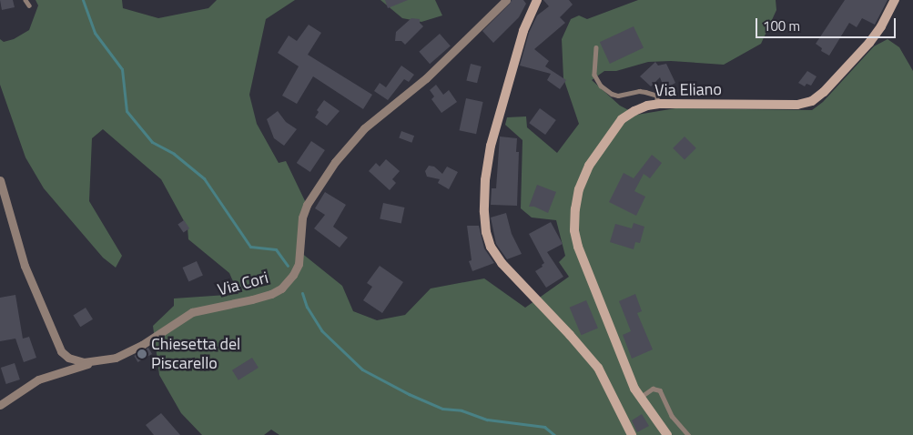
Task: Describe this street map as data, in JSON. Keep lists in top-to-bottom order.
{
  "streets": {
    "street": ["Via Eliano", "Via Cori"]
  },
  "places": ["Chiesetta del Piscarello"],
  "scale_bar": "100 m"
}
